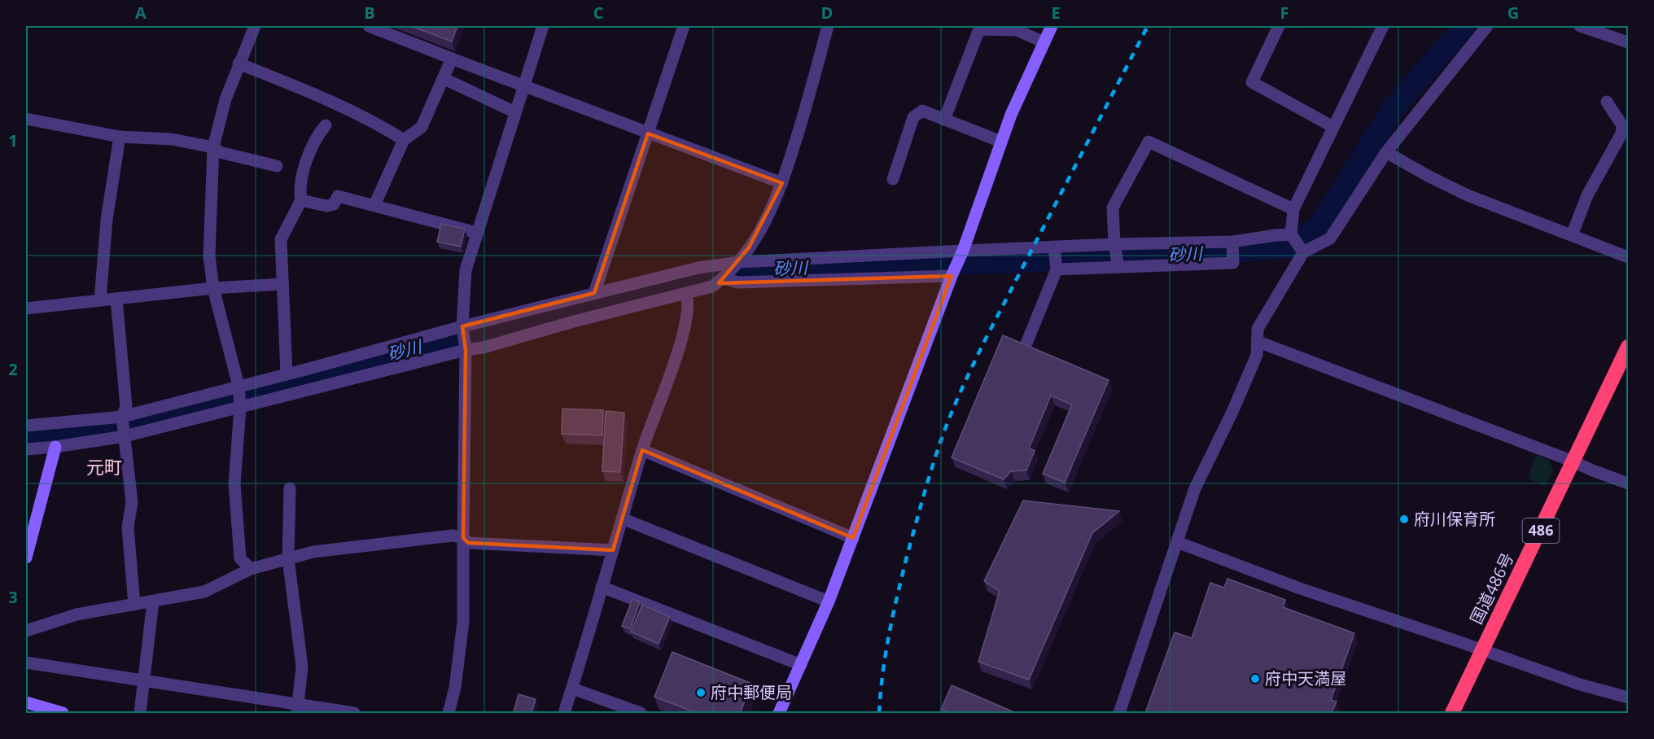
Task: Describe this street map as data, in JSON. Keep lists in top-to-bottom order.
{
  "streets": {
    "highway": ["486", "国道486号"]
  },
  "districts": ["元町"],
  "water": ["砂川"],
  "places": ["府川保育所", "府中天満屋", "府中郵便局"],
  "grid": {
    "columns": [
      "A",
      "B",
      "C",
      "D",
      "E",
      "F",
      "G"
    ],
    "rows": ["1", "2", "3"]
  }
}
